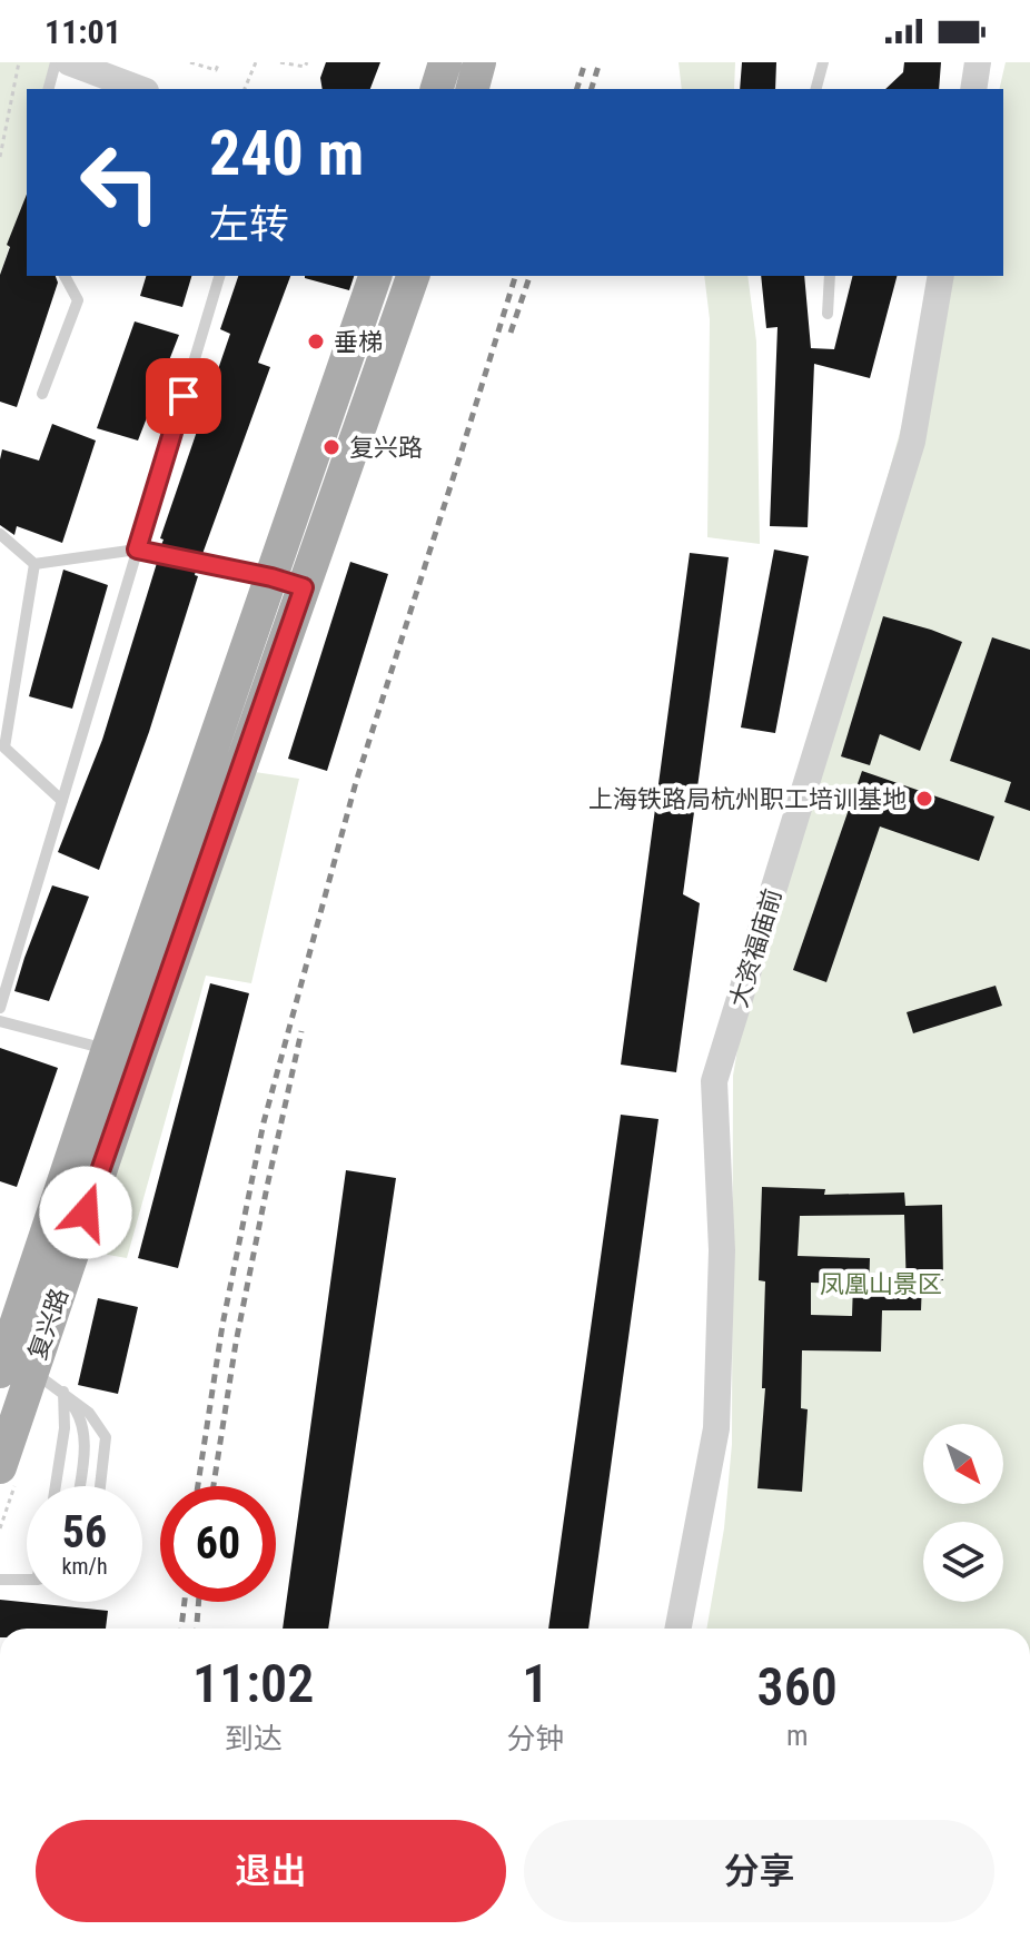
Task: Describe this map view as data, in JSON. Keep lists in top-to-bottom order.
{
  "streets": {
    "main road": ["复兴路"],
    "street": ["大资福庙前"]
  },
  "parks": ["凤凰山景区"],
  "places": ["垂梯", "复兴路", "上海铁路局杭州职工培训基地"],
  "north": "bottom right",
  "page": {
    "status": "11:01",
    "turn": ["240 m", "左转"],
    "speed": "56 km/h",
    "limit": "60",
    "eta": [
      "11:02",
      "到达",
      "1",
      "分钟",
      "360",
      "m"
    ],
    "buttons": ["退出", "分享"]
  }
}
